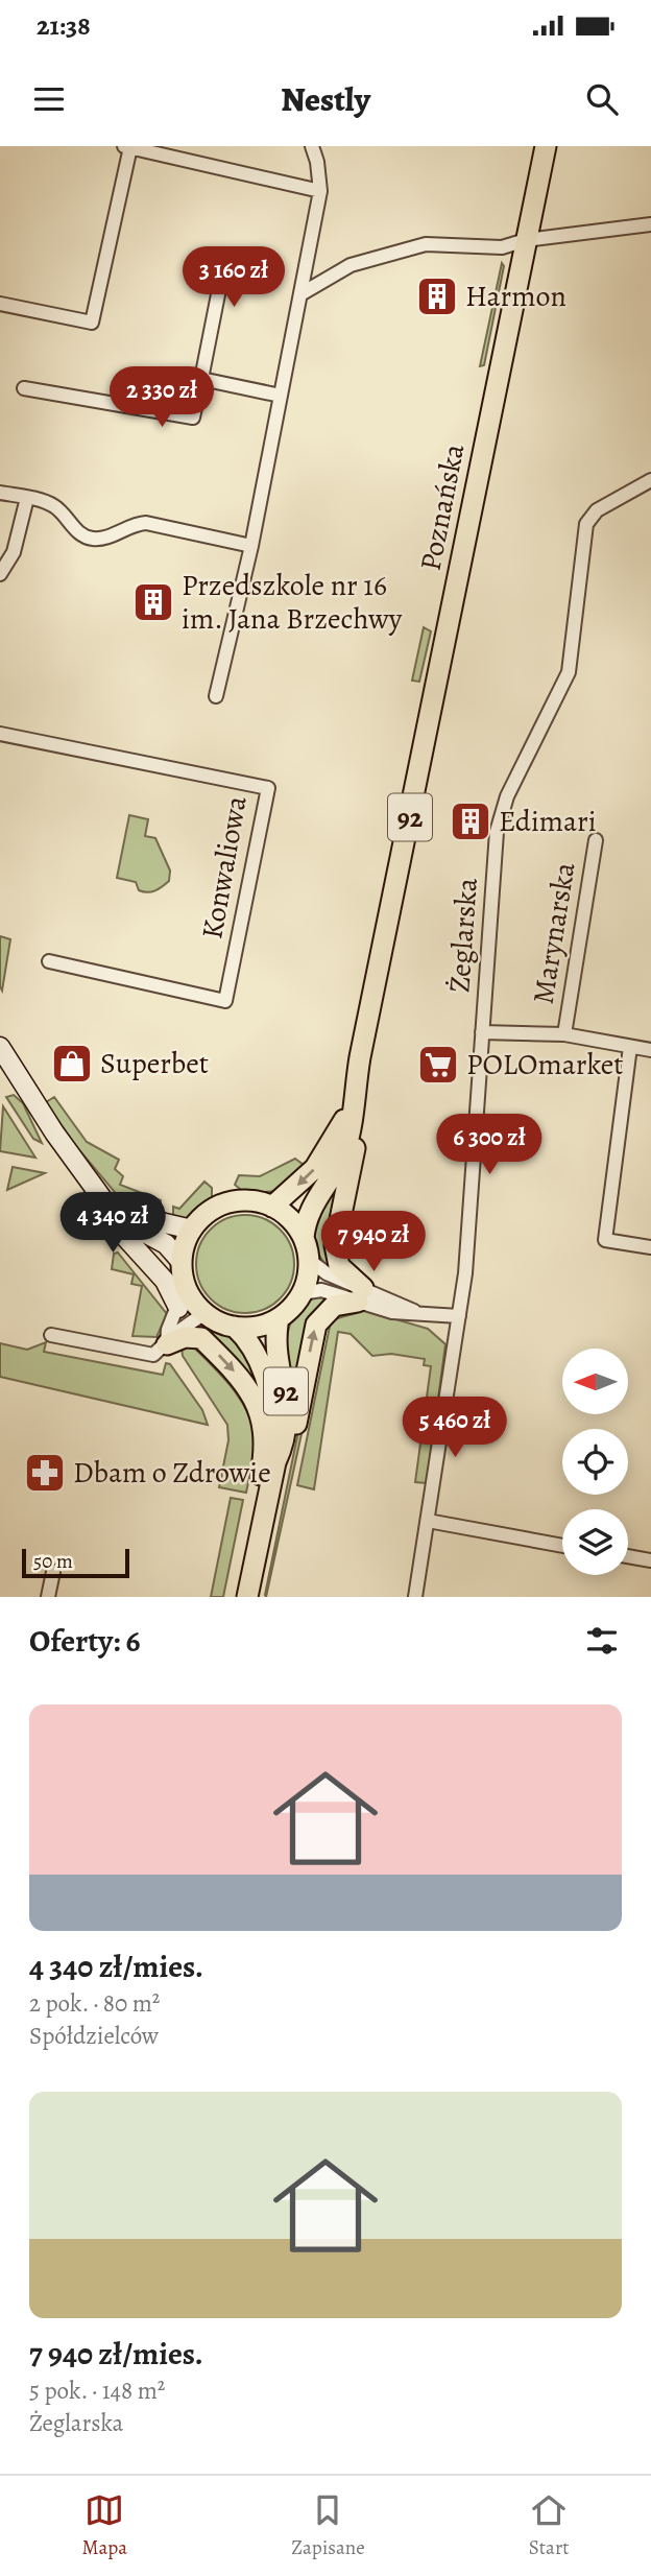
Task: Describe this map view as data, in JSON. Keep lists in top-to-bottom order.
{
  "streets": {
    "main road": ["Poznańska", "92"],
    "street": ["Konwaliowa", "Marynarska", "Żeglarska"]
  },
  "crossings": [
    ["Poznańska", "92"]
  ],
  "places": {
    "building": ["Harmon", "Przedszkole nr 16 im. Jana Brzechwy", "Edimari"],
    "shop": ["Superbet"],
    "supermarket": ["POLOmarket"],
    "pharmacy": ["Dbam o Zdrowie"]
  },
  "scale_bar": "50 m",
  "north": "left",
  "page": {
    "status": "21:38",
    "header": "Nestly",
    "price": [
      "3 160 zł",
      "2 330 zł",
      "6 300 zł",
      "4 340 zł",
      "7 940 zł",
      "5 460 zł"
    ],
    "scale": "50 m",
    "heading": "Oferty: 6",
    "list": [
      {
        "name": "4 340 zł/mies.",
        "note": "2 pok. · 80 m² · Spółdzielców"
      },
      {
        "name": "7 940 zł/mies.",
        "note": "5 pok. · 148 m² · Żeglarska"
      }
    ],
    "tabs": ["Mapa", "Zapisane", "Start"]
  }
}
